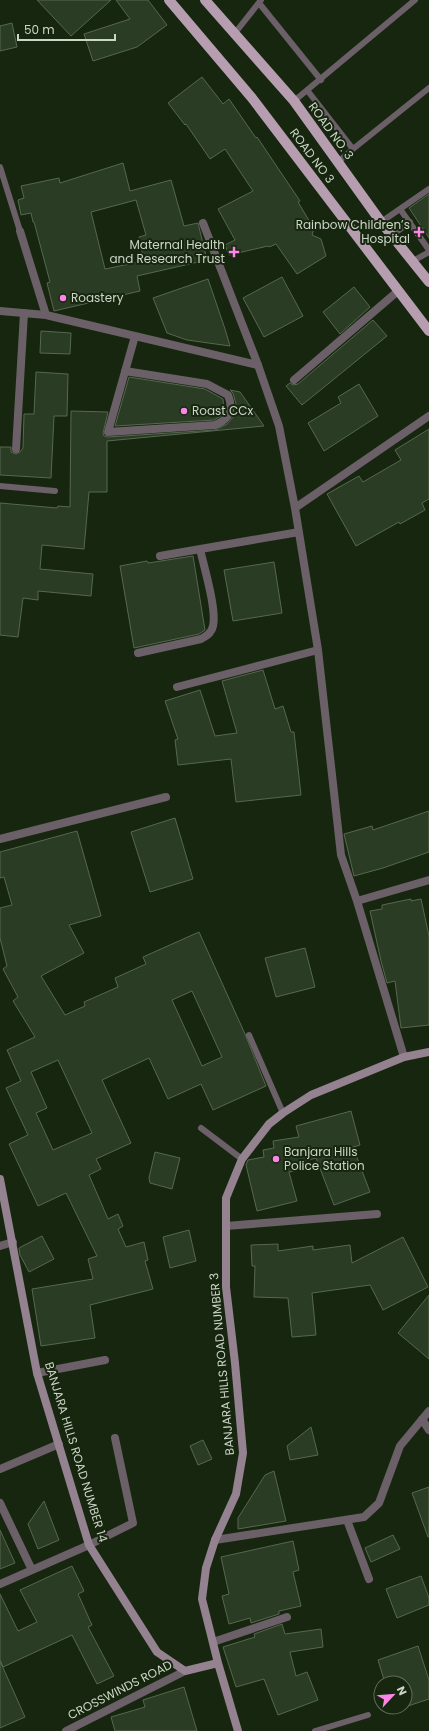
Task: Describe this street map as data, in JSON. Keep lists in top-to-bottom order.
{
  "streets": {
    "main road": ["ROAD NO. 3", "ROAD NO 3"],
    "street": ["BANJARA HILLS ROAD NUMBER 3", "BANJARA HILLS ROAD NUMBER 14", "CROSSWINDS ROAD"]
  },
  "crossings": [
    ["BANJARA HILLS ROAD NUMBER 14", "CROSSWINDS ROAD"]
  ],
  "places": {
    "health": ["Rainbow Children’s Hospital", "Maternal Health and Research Trust"],
    "other": ["Roastery", "Roast CCx", "Banjara Hills Police Station"]
  },
  "scale_bar": "50 m",
  "north": "top right"
}
